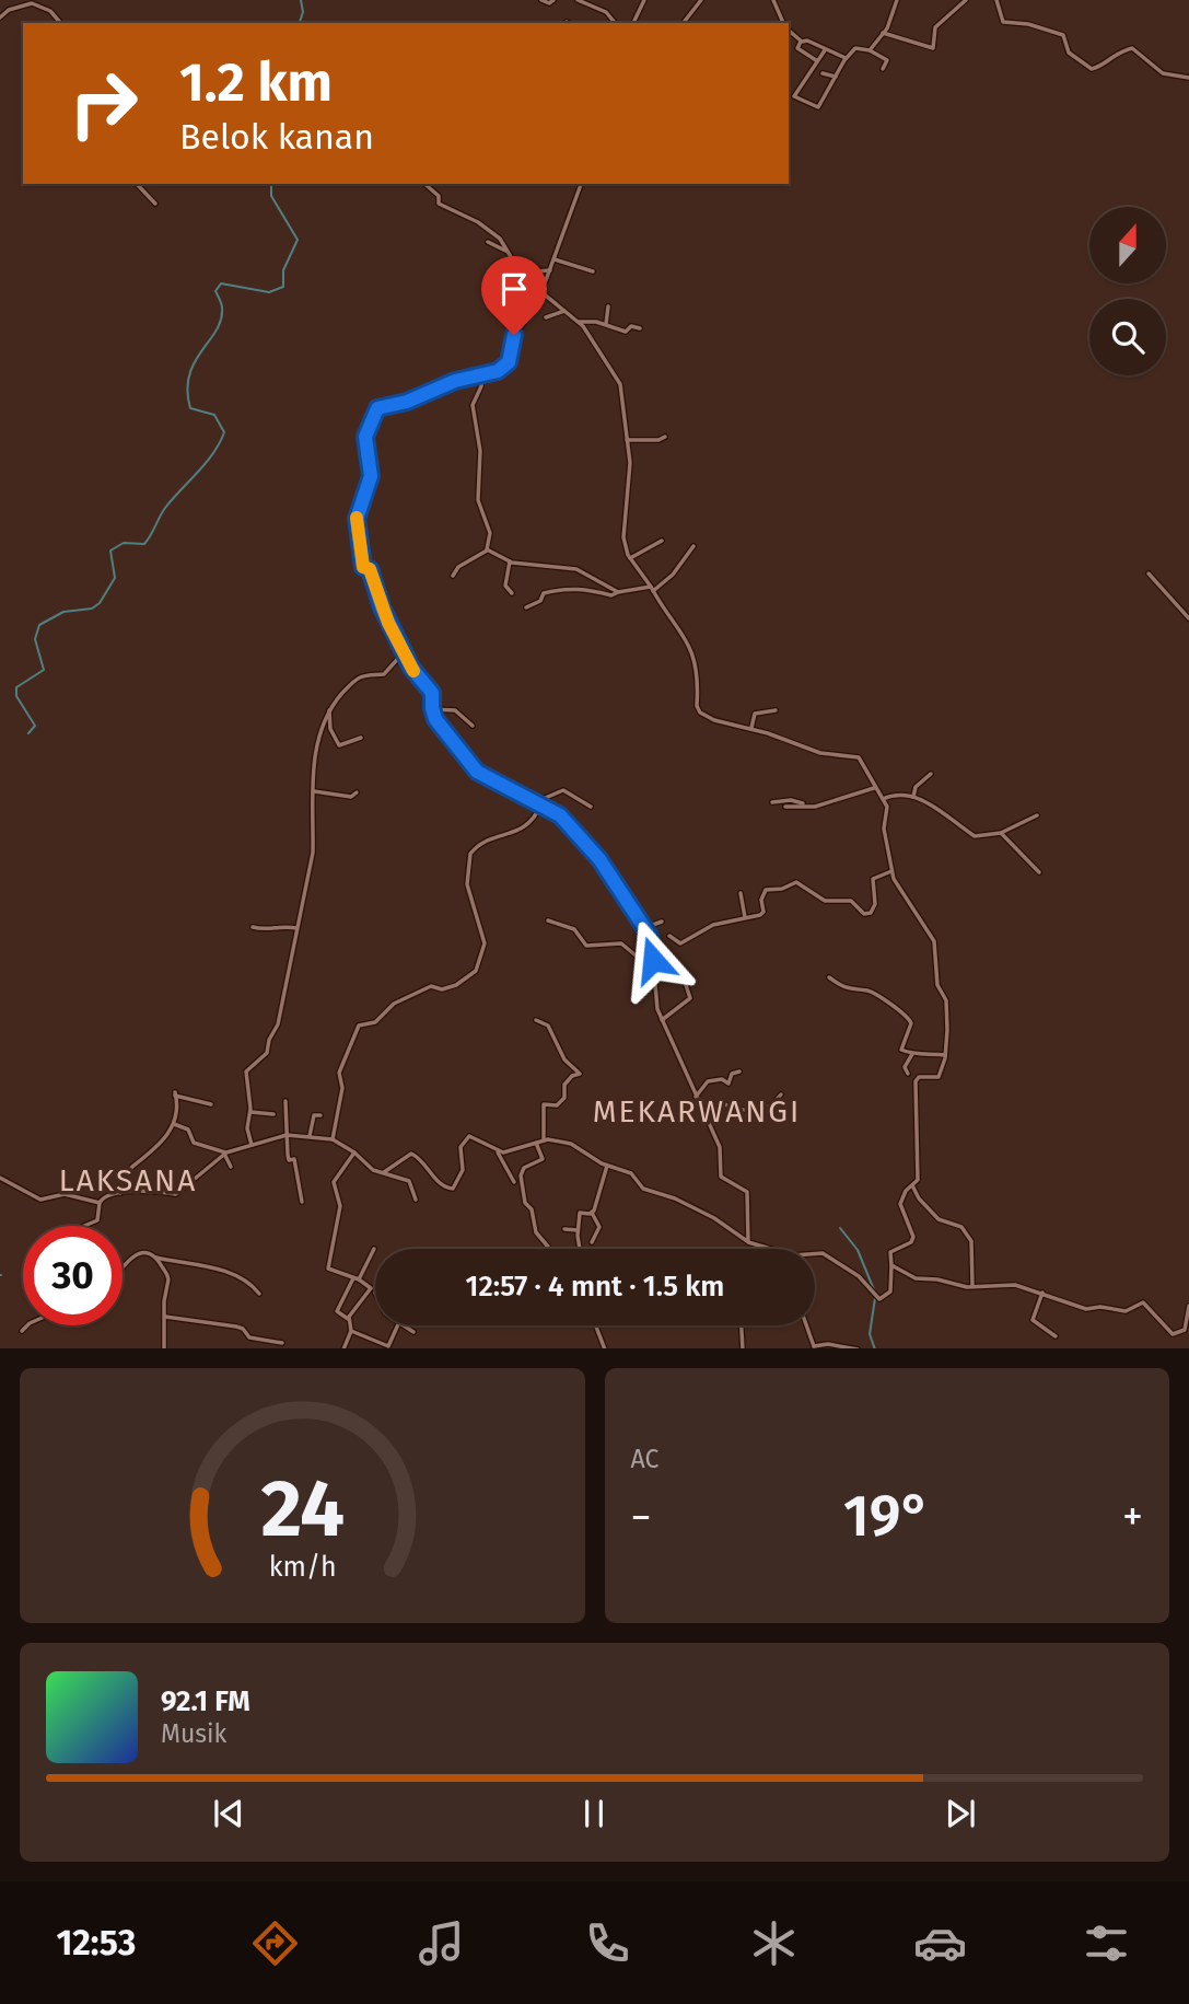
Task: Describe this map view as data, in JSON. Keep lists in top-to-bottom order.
{
  "districts": ["MEKARWANGI", "LAKSANA"],
  "north": "top",
  "page": {
    "turn": ["1.2 km", "Belok kanan"],
    "limit": "30",
    "trip": "12:57 · 4 mnt · 1.5 km",
    "tile": "AC",
    "heat": ["−", "19°", "+"],
    "song": ["92.1 FM", "Musik"],
    "tabs": "12:53",
    "gauge": ["24", "km/h"]
  }
}
